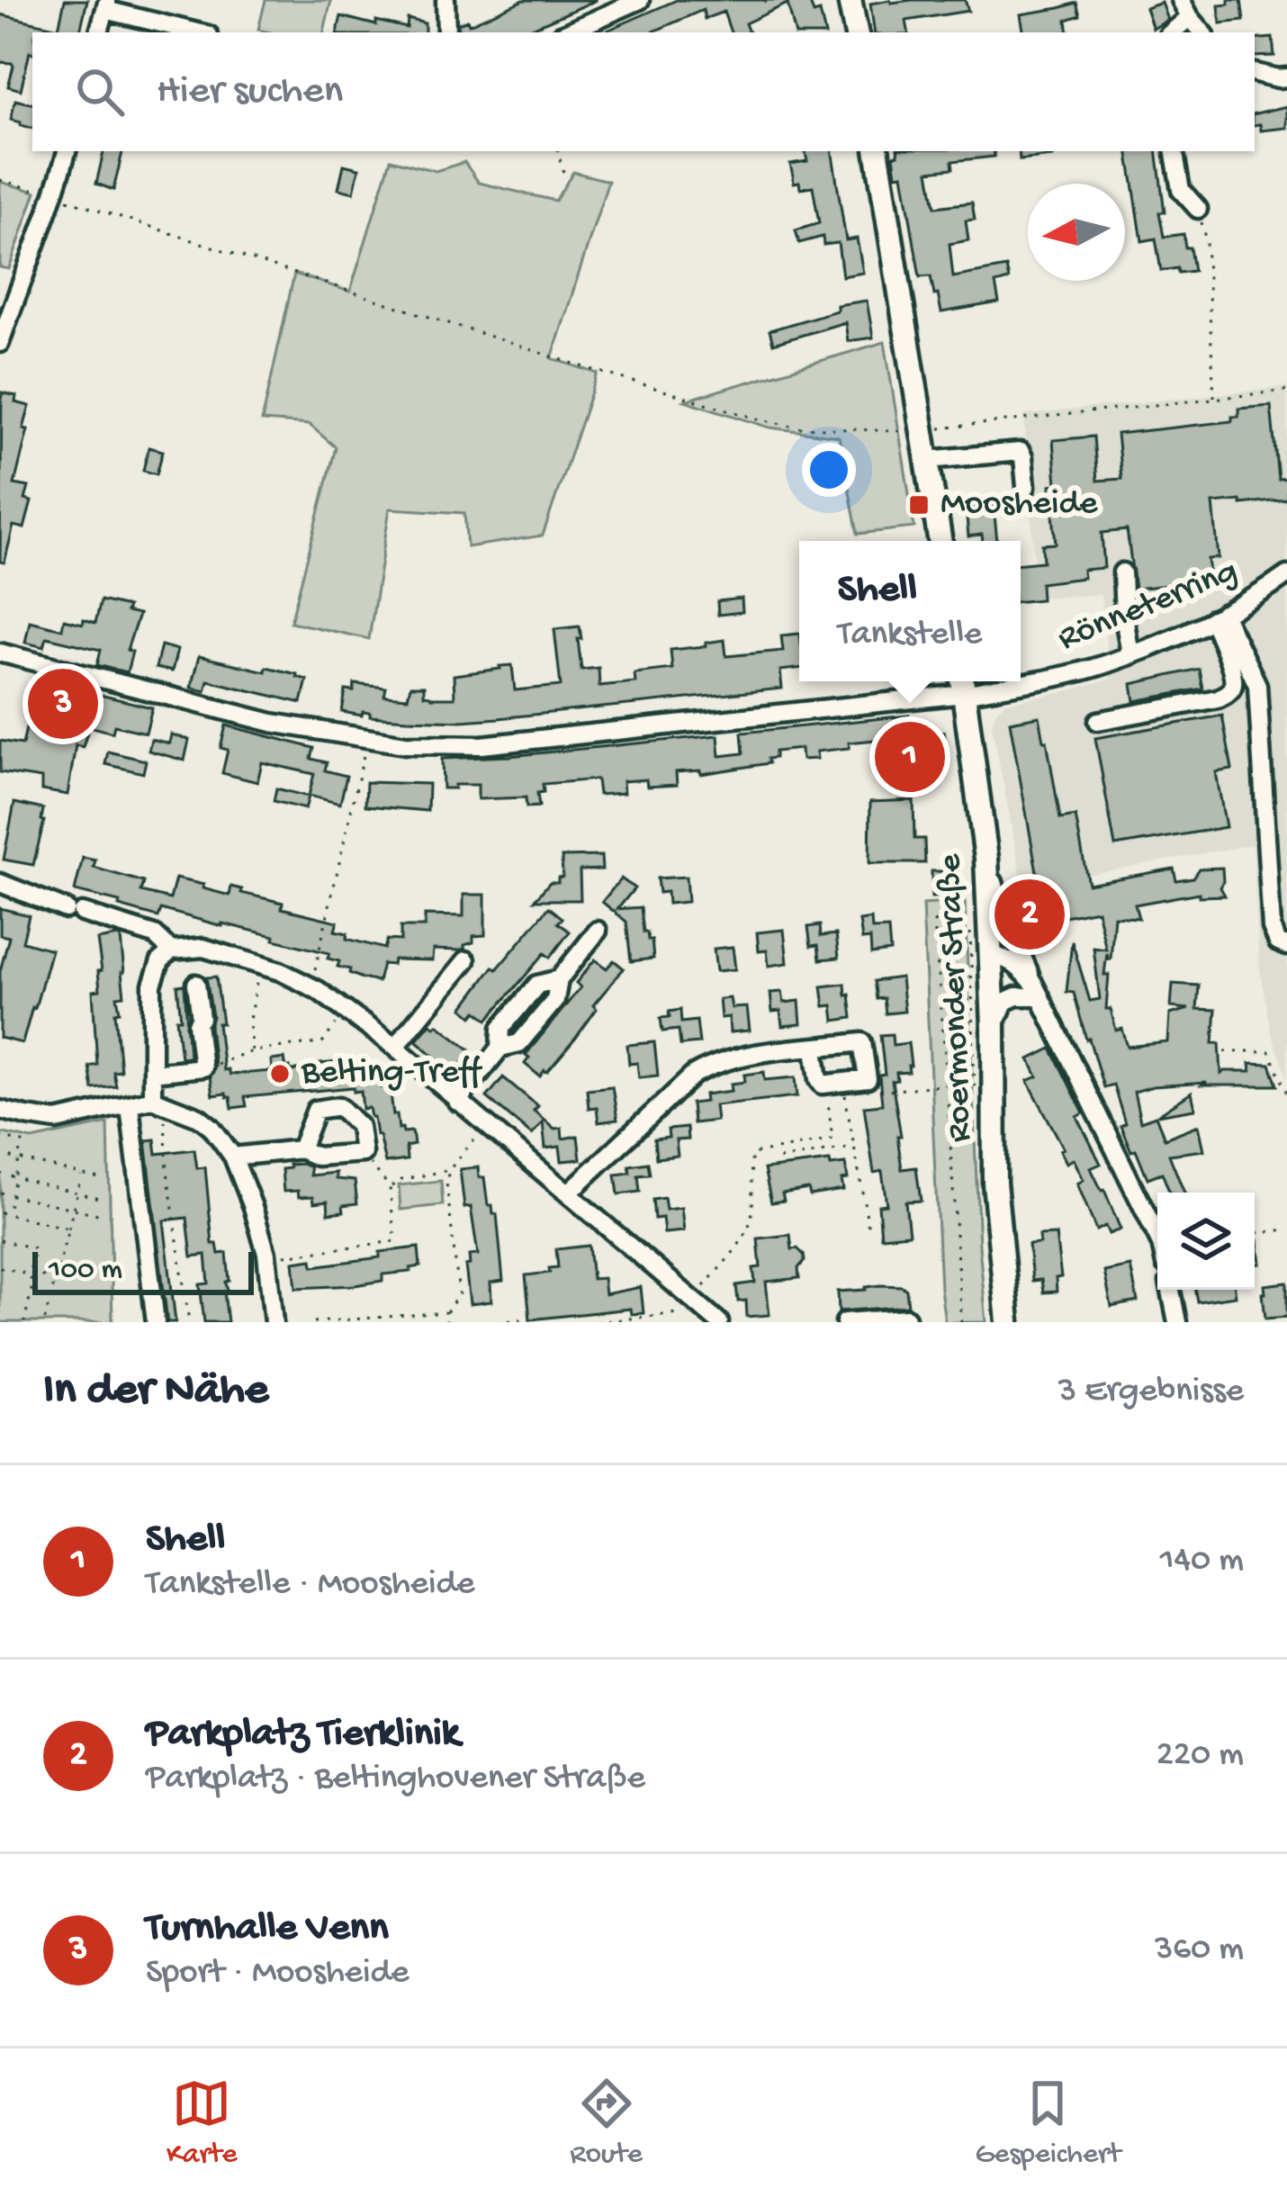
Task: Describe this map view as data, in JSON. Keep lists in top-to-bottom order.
{
  "streets": {
    "main road": ["Roermonder Straße"],
    "street": ["Rönneterring"]
  },
  "crossings": [
    ["Rönneterring", "Roermonder Straße"]
  ],
  "places": {
    "transit": ["Moosheide"],
    "other": ["Belting-Treff"]
  },
  "scale_bar": "100 m",
  "north": "left",
  "page": {
    "search": "Hier suchen",
    "popup": ["Shell", "Tankstelle"],
    "pins": ["3", "1", "2"],
    "scale": "100 m",
    "heading": ["In der Nähe", "3 Ergebnisse"],
    "list": [
      {
        "mark": "1",
        "name": "Shell",
        "note": "Tankstelle · Moosheide",
        "value": "140 m"
      },
      {
        "mark": "2",
        "name": "Parkplatz Tierklinik",
        "note": "Parkplatz · Beltinghovener Straße",
        "value": "220 m"
      },
      {
        "mark": "3",
        "name": "Turnhalle Venn",
        "note": "Sport · Moosheide",
        "value": "360 m"
      }
    ],
    "nav": ["Karte", "Route", "Gespeichert"]
  }
}
